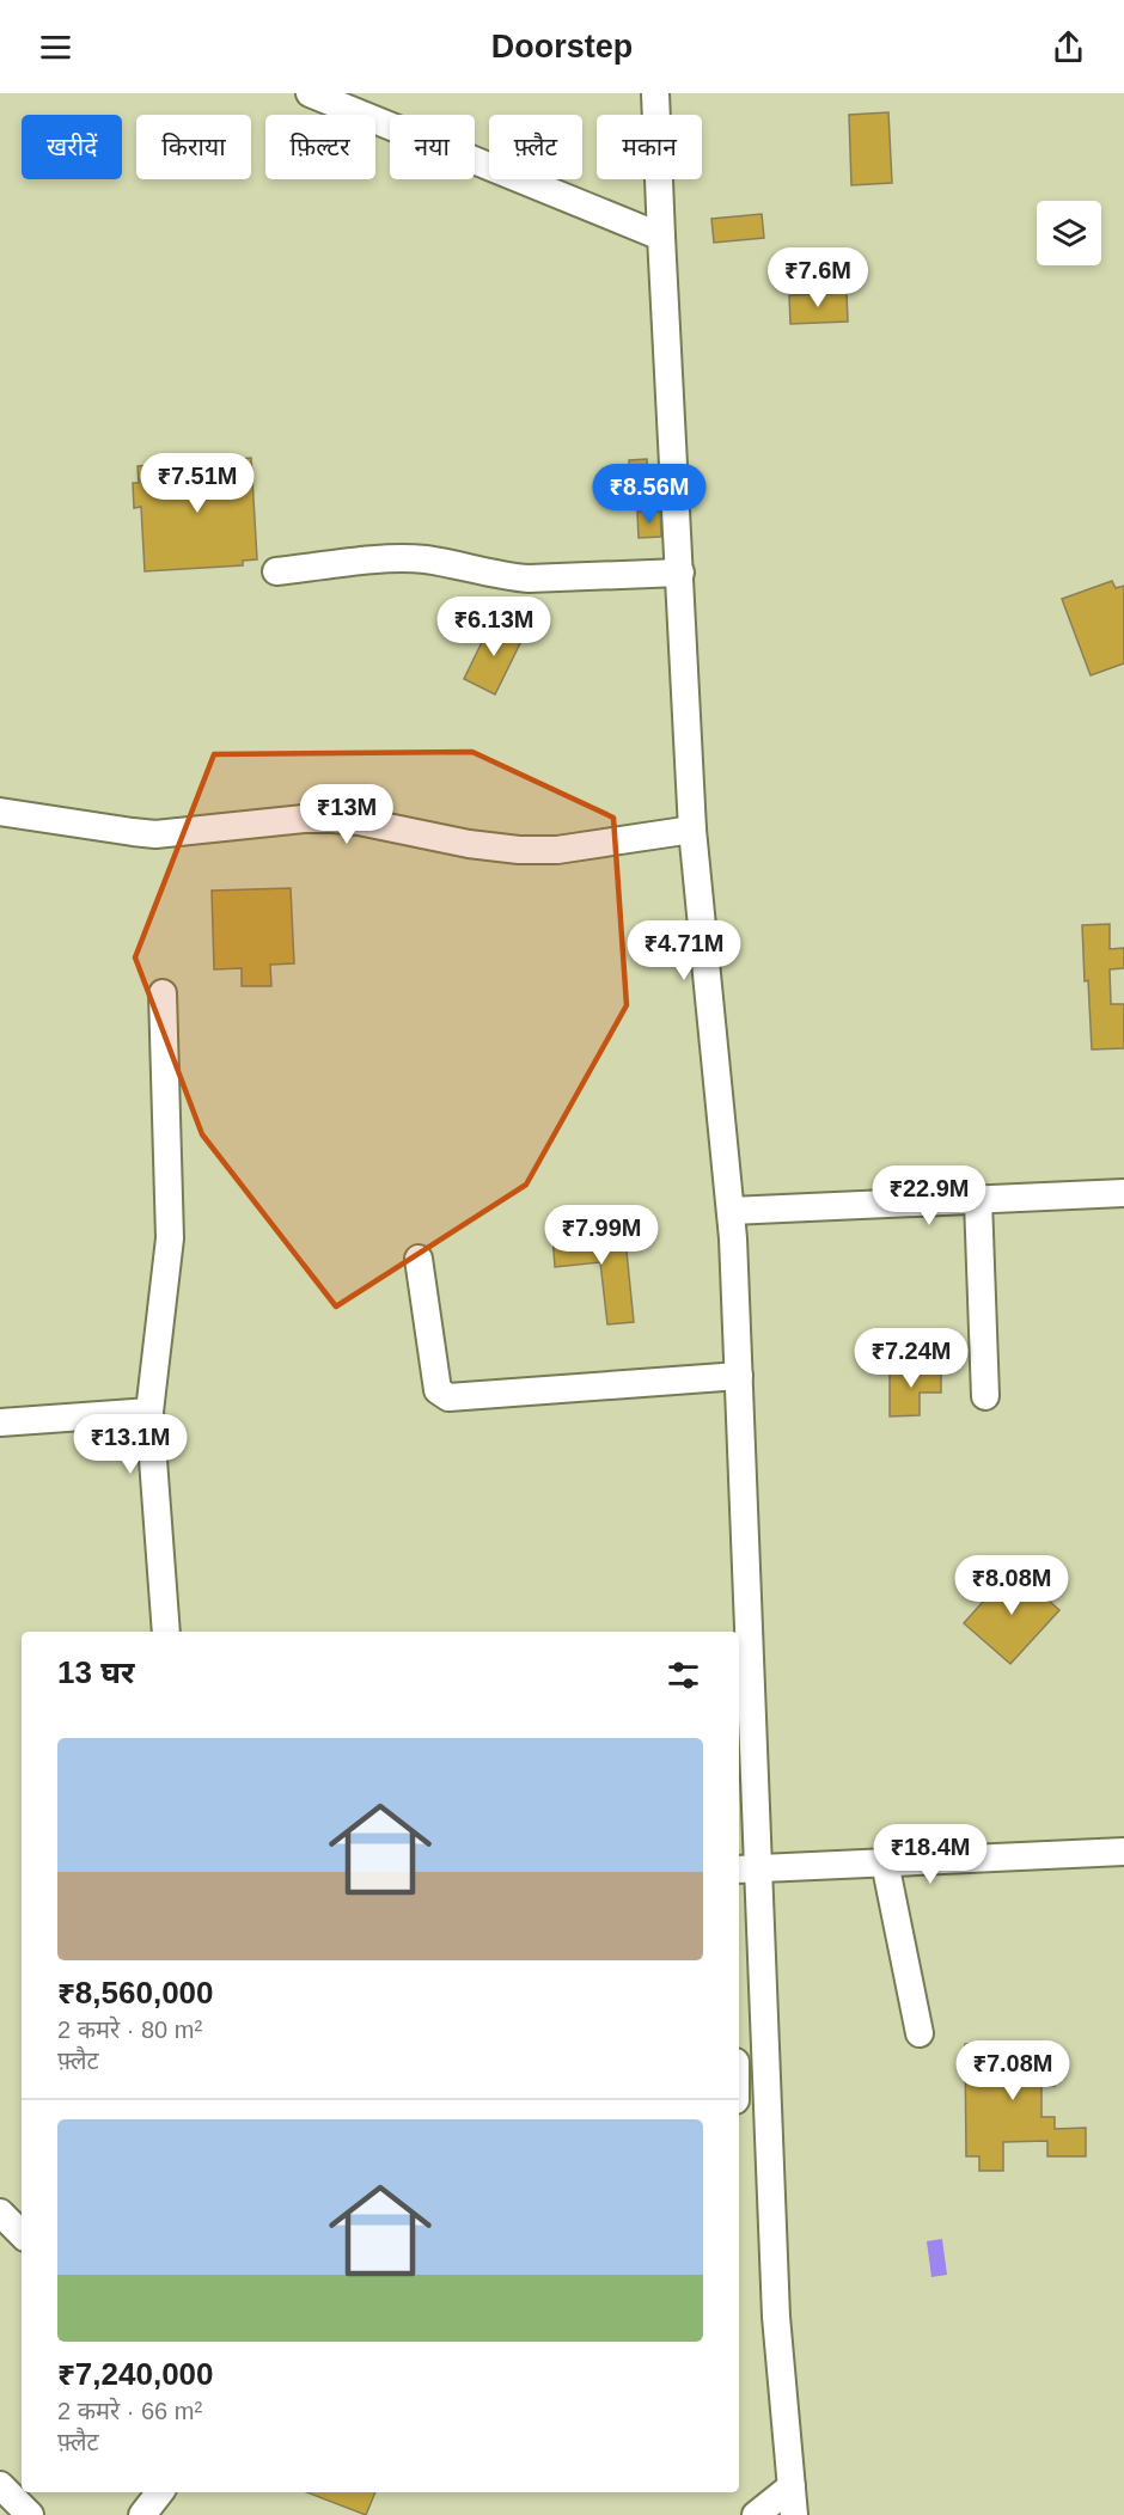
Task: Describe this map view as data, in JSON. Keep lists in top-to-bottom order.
{
  "page": {
    "header": "Doorstep",
    "chip": [
      "खरीदें",
      "किराया",
      "फ़िल्टर",
      "नया",
      "फ़्लैट",
      "मकान"
    ],
    "price": [
      "₹7.6M",
      "₹7.51M",
      "₹8.56M",
      "₹6.13M",
      "₹13M",
      "₹4.71M",
      "₹22.9M",
      "₹7.99M",
      "₹7.24M",
      "₹13.1M",
      "₹8.08M",
      "₹18.4M",
      "₹7.08M"
    ],
    "heading": "13 घर",
    "list": [
      {
        "name": "₹8,560,000",
        "note": "2 कमरे · 80 m² · फ़्लैट"
      },
      {
        "name": "₹7,240,000",
        "note": "2 कमरे · 66 m² · फ़्लैट"
      }
    ]
  }
}
